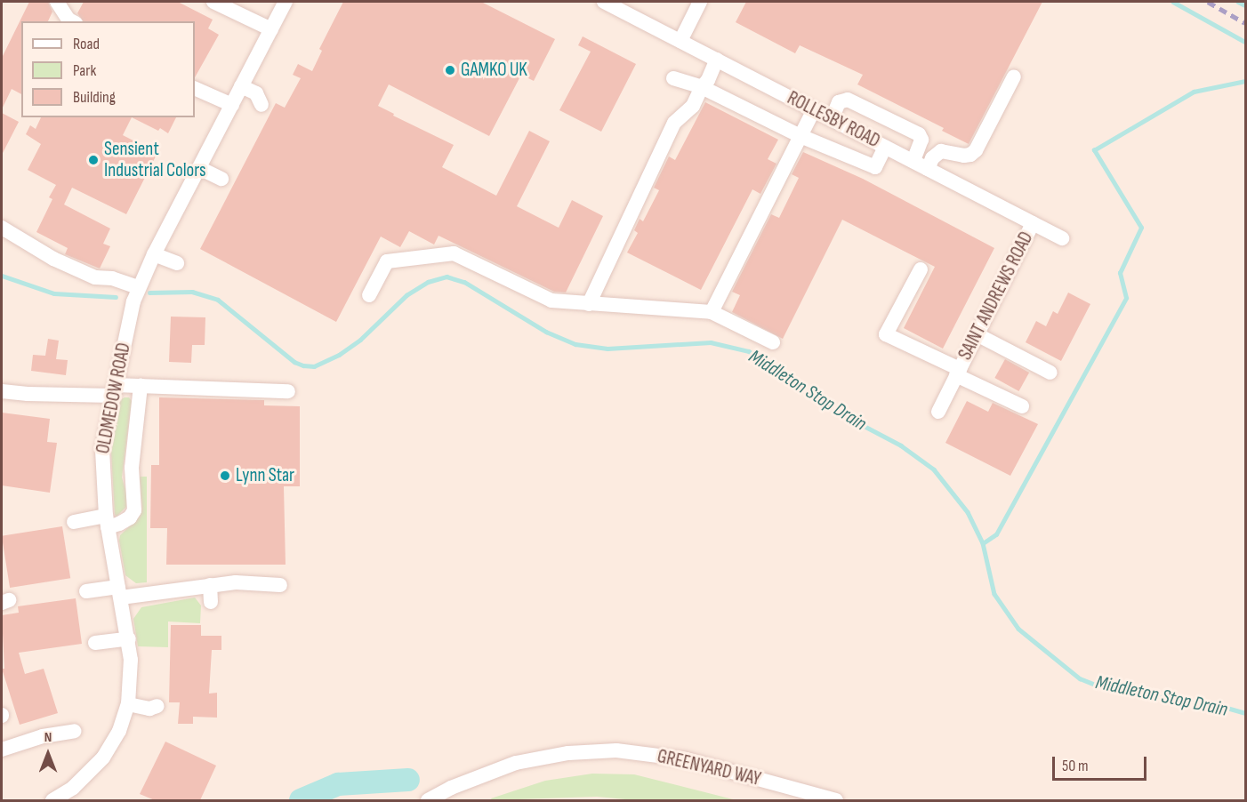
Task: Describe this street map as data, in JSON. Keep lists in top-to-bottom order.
{
  "streets": {
    "street": [
      "ROLLESBY ROAD",
      "SAINT ANDREWS ROAD",
      "OLDMEDOW ROAD",
      "GREENYARD WAY"
    ]
  },
  "crossings": [
    ["ROLLESBY ROAD", "SAINT ANDREWS ROAD"]
  ],
  "water": ["Middleton Stop Drain"],
  "places": ["GAMKO UK", "Sensient Industrial Colors", "Lynn Star"],
  "legend": ["Road", "Park", "Building"],
  "scale_bar": "50 m",
  "north": "top"
}
